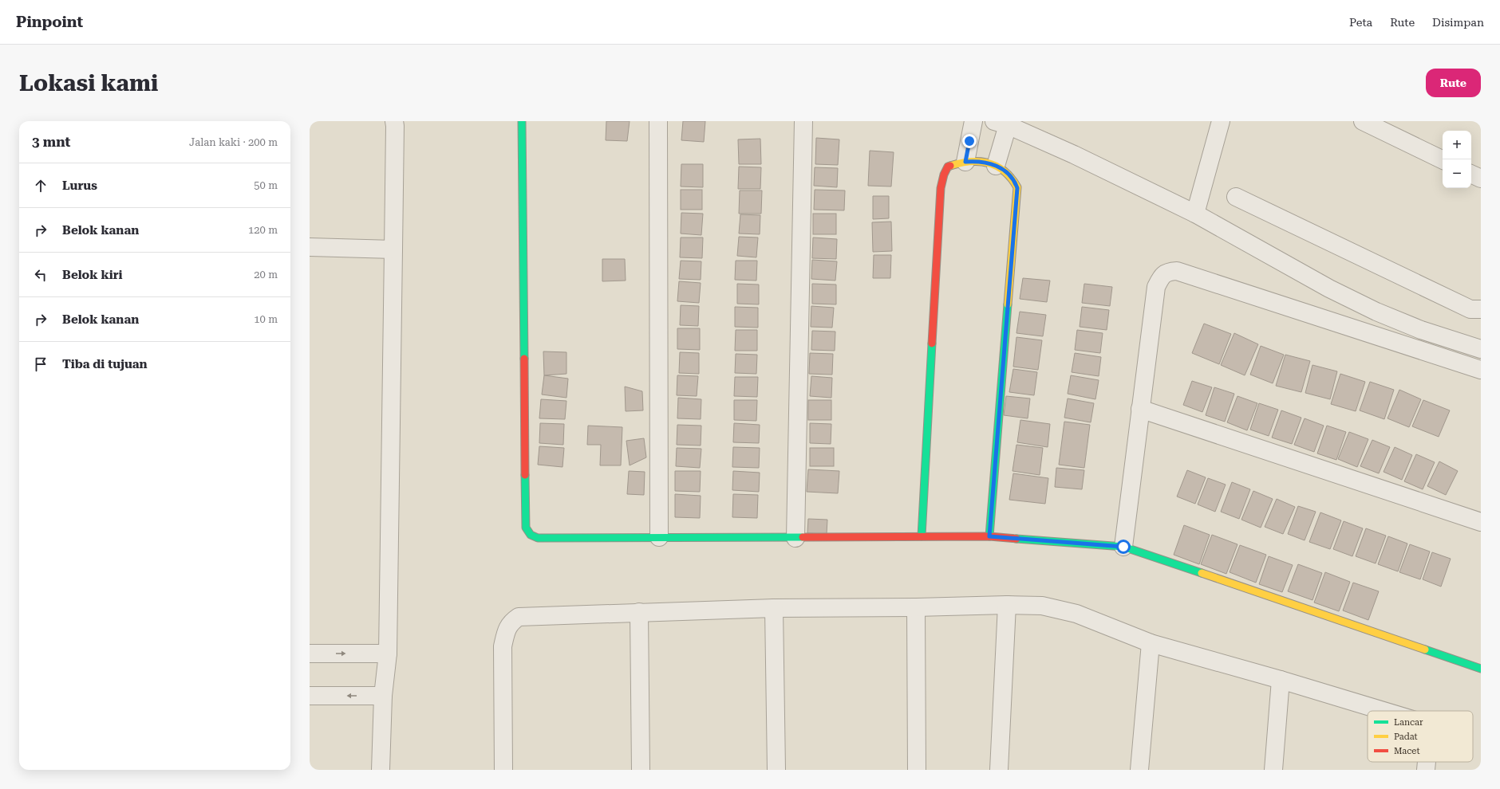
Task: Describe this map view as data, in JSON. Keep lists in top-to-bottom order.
{
  "legend": ["Lancar", "Padat", "Macet"],
  "page": {
    "header": "Pinpoint",
    "nav": ["Peta", "Rute", "Disimpan"],
    "buttons": "Rute",
    "title": "Lokasi kami",
    "heading": ["3 mnt", "Jalan kaki · 200 m"],
    "map_buttons": ["+", "−"],
    "list": [
      ["Lurus", "50 m"],
      ["Belok kanan", "120 m"],
      ["Belok kiri", "20 m"],
      ["Belok kanan", "10 m"],
      "Tiba di tujuan"
    ]
  }
}
